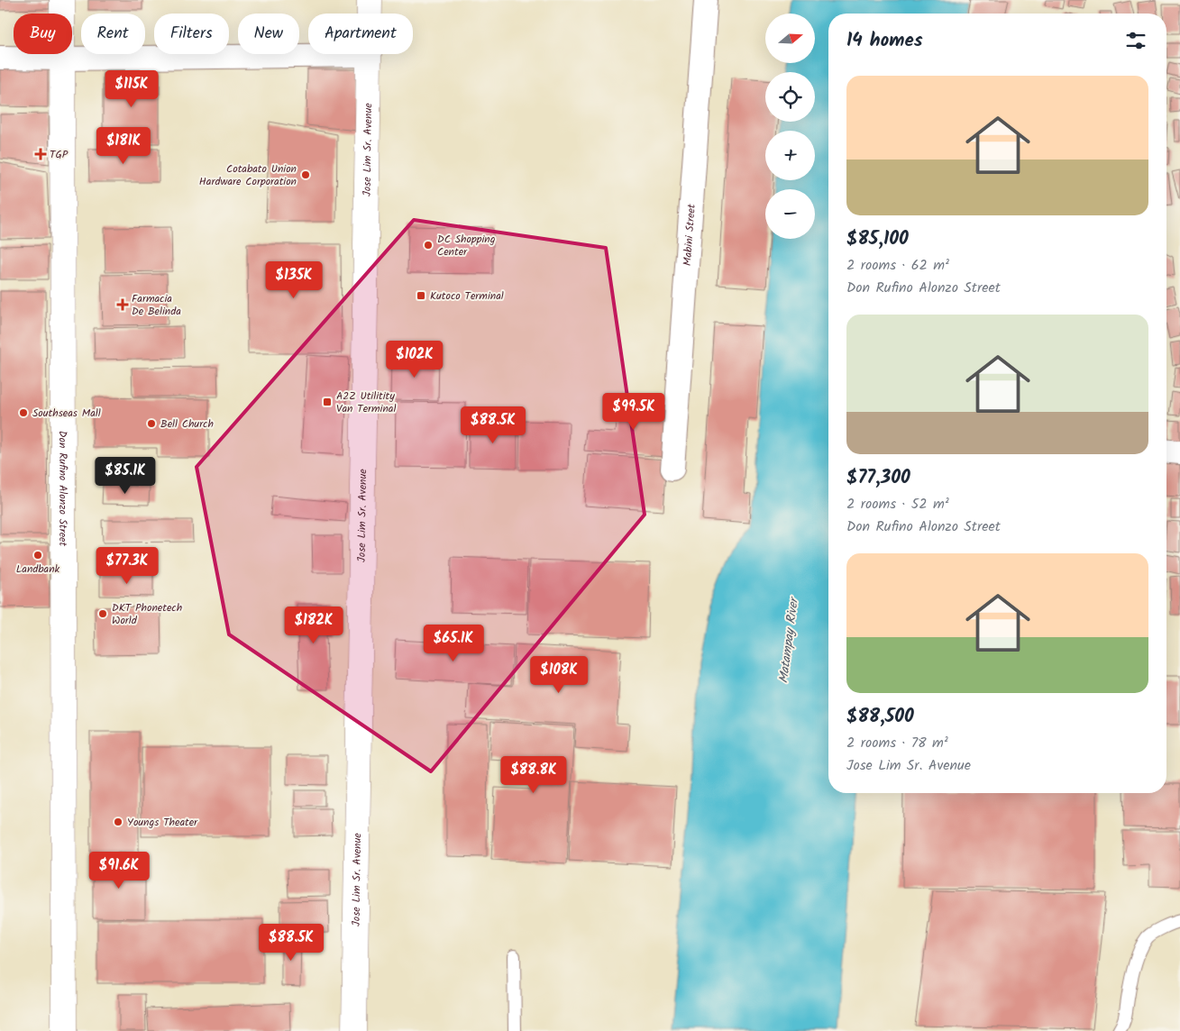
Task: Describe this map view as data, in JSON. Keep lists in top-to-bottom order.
{
  "streets": {
    "street": ["Jose Lim Sr. Avenue", "Mabini Street", "Don Rufino Alonzo Street"]
  },
  "water": ["Matampay River"],
  "places": {
    "health": ["TGP", "Farmacia De Belinda"],
    "other": [
      "Cotabato Union Hardware Corporation",
      "DC Shopping Center",
      "Southseas Mall",
      "Bell Church",
      "Landbank",
      "DKT Phonetech World",
      "Youngs Theater"
    ],
    "transit": ["Kutoco Terminal", "A2Z Utilitity Van Terminal"]
  },
  "north": "right",
  "page": {
    "map_buttons": ["+", "−"],
    "chip": [
      "Buy",
      "Rent",
      "Filters",
      "New",
      "Apartment"
    ],
    "heading": "14 homes",
    "list": [
      {
        "name": "$85,100",
        "note": "2 rooms · 62 m² · Don Rufino Alonzo Street"
      },
      {
        "name": "$77,300",
        "note": "2 rooms · 52 m² · Don Rufino Alonzo Street"
      },
      {
        "name": "$88,500",
        "note": "2 rooms · 78 m² · Jose Lim Sr. Avenue"
      }
    ],
    "price": [
      "$115K",
      "$181K",
      "$135K",
      "$102K",
      "$99.5K",
      "$88.5K",
      "$85.1K",
      "$77.3K",
      "$182K",
      "$65.1K",
      "$108K",
      "$88.8K",
      "$91.6K",
      "$88.5K"
    ]
  }
}
